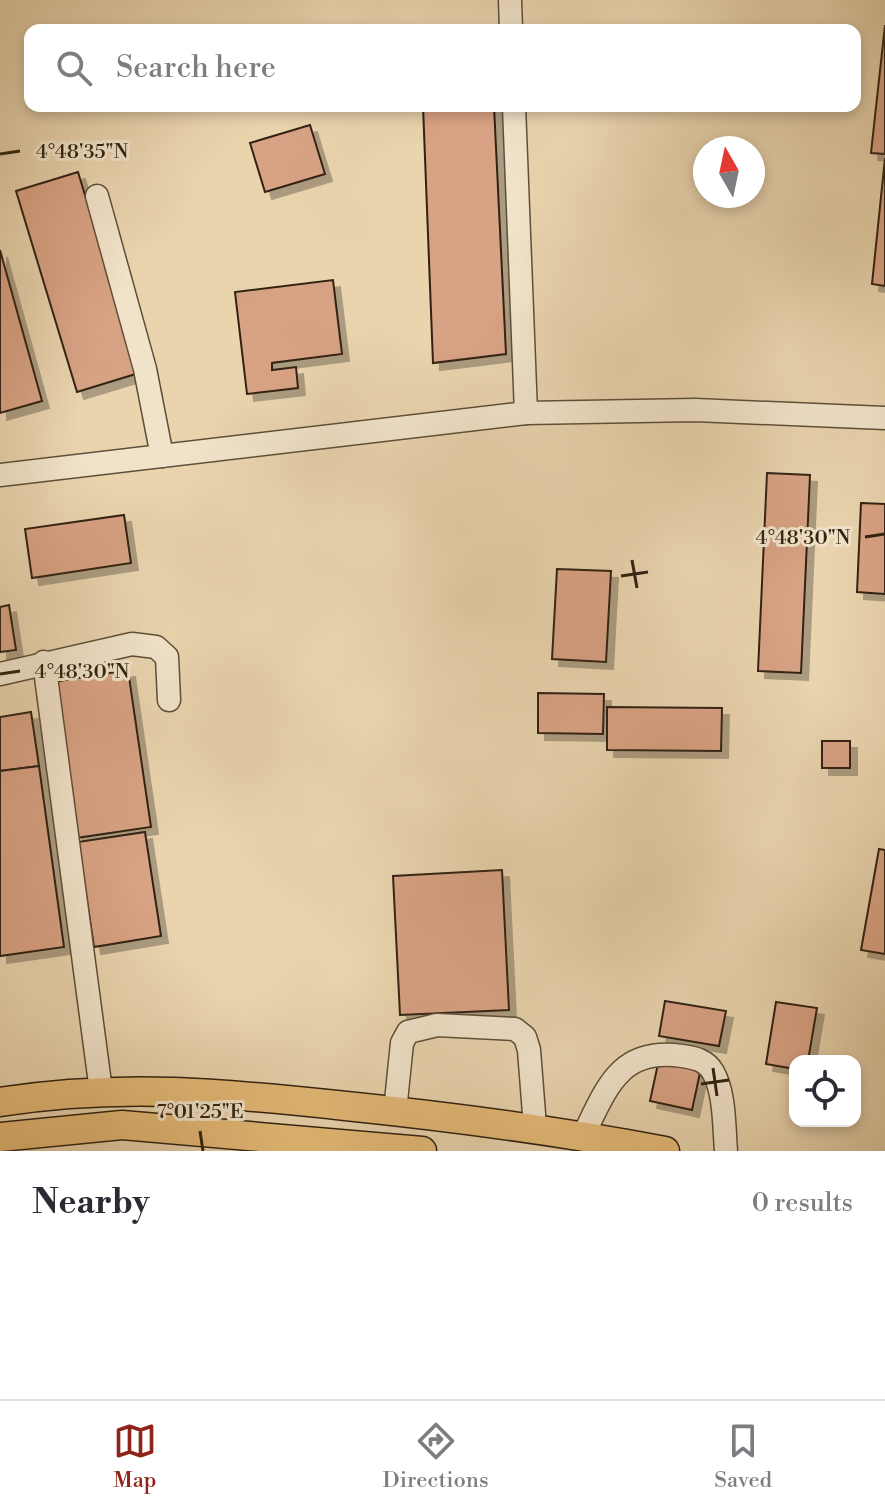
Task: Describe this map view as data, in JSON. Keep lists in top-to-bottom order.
{
  "north": "top",
  "page": {
    "search": "Search here",
    "heading": ["Nearby", "0 results"],
    "nav": ["Map", "Directions", "Saved"]
  },
  "coordinates": ["4°48'35\"N", "4°48'30\"N", "7°01'25\"E"]
}
